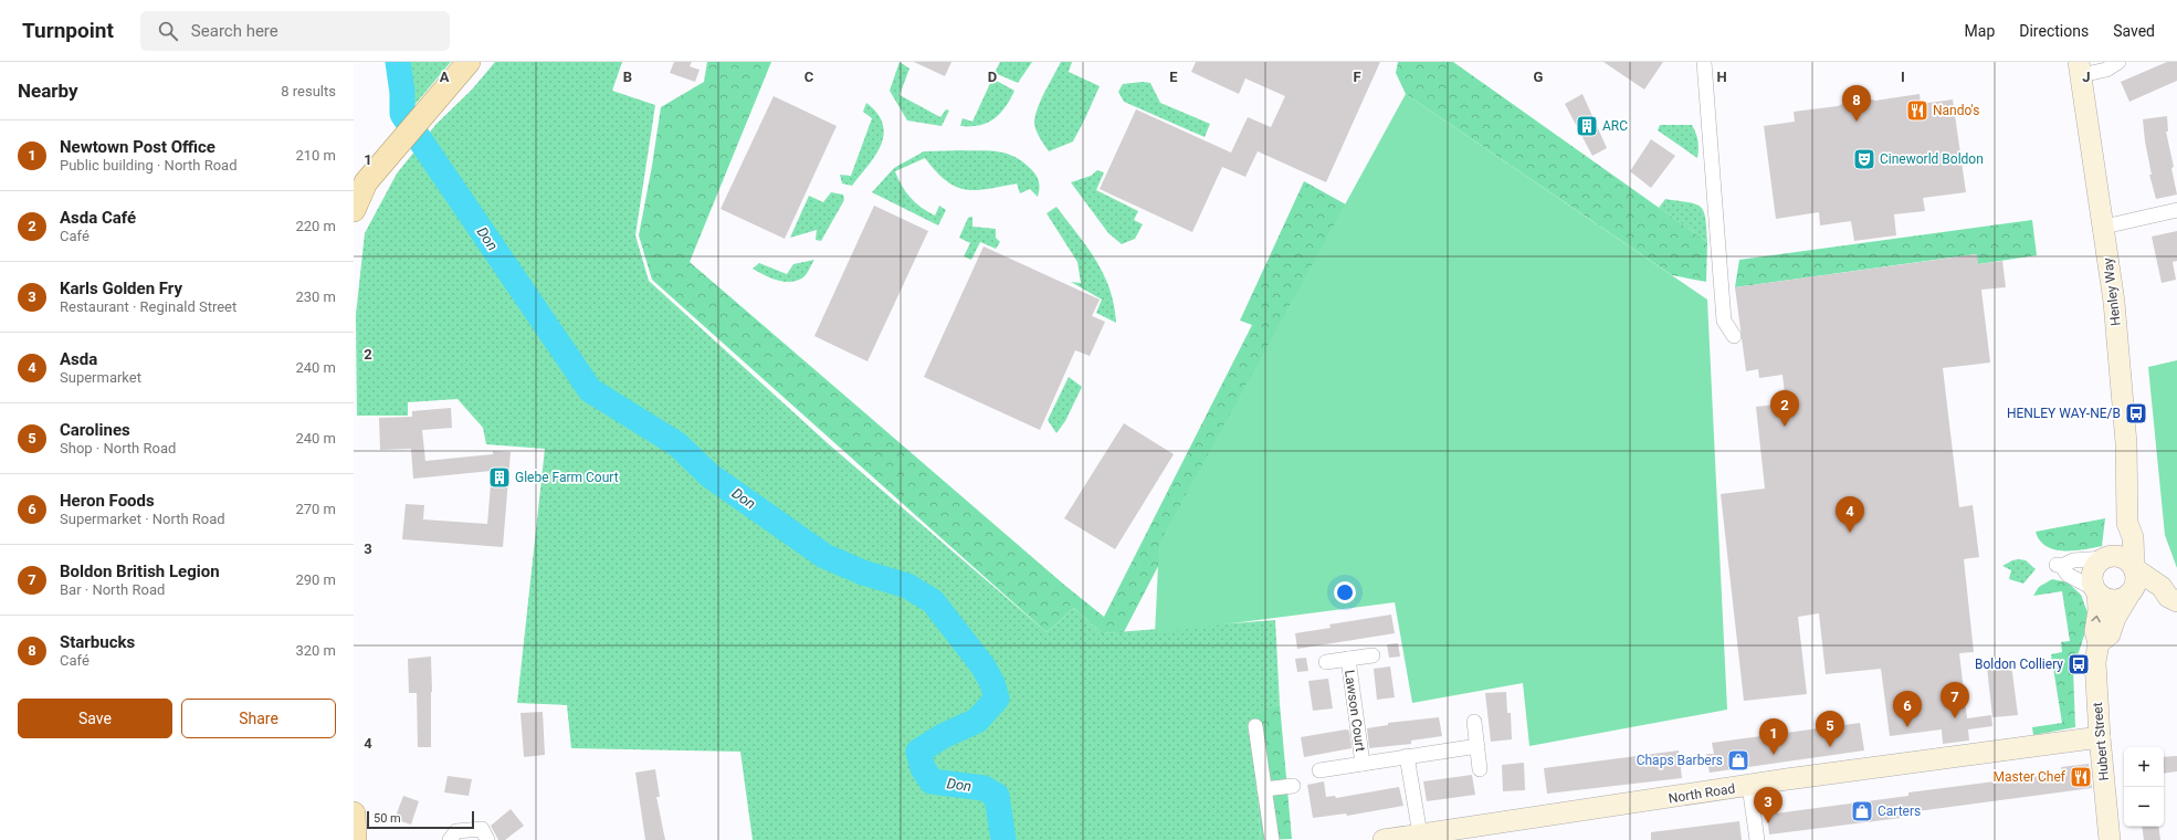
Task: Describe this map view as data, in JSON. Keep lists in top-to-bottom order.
{
  "streets": {
    "main road": ["Henley Way", "Hubert Street", "North Road"],
    "street": ["Lawson Court"]
  },
  "crossings": [
    ["Henley Way", "Hubert Street"],
    ["Hubert Street", "North Road"]
  ],
  "water": ["Don"],
  "places": {
    "restaurant": ["Nando's", "Master Chef"],
    "building": ["ARC", "Glebe Farm Court"],
    "theatre": ["Cineworld Boldon"],
    "bus stop": ["HENLEY WAY-NE/B", "Boldon Colliery"],
    "shop": ["Chaps Barbers", "Carters"]
  },
  "scale_bar": "50 m",
  "page": {
    "header": "Turnpoint",
    "search": "Search here",
    "nav": ["Map", "Directions", "Saved"],
    "heading": ["Nearby", "8 results"],
    "pins": [
      "8",
      "2",
      "4",
      "7",
      "6",
      "5",
      "1",
      "3"
    ],
    "list": [
      {
        "mark": "1",
        "name": "Newtown Post Office",
        "note": "Public building · North Road",
        "value": "210 m"
      },
      {
        "mark": "2",
        "name": "Asda Café",
        "note": "Café",
        "value": "220 m"
      },
      {
        "mark": "3",
        "name": "Karls Golden Fry",
        "note": "Restaurant · Reginald Street",
        "value": "230 m"
      },
      {
        "mark": "4",
        "name": "Asda",
        "note": "Supermarket",
        "value": "240 m"
      },
      {
        "mark": "5",
        "name": "Carolines",
        "note": "Shop · North Road",
        "value": "240 m"
      },
      {
        "mark": "6",
        "name": "Heron Foods",
        "note": "Supermarket · North Road",
        "value": "270 m"
      },
      {
        "mark": "7",
        "name": "Boldon British Legion",
        "note": "Bar · North Road",
        "value": "290 m"
      },
      {
        "mark": "8",
        "name": "Starbucks",
        "note": "Café",
        "value": "320 m"
      }
    ],
    "buttons": ["Save", "Share"],
    "map_buttons": ["+", "−"],
    "scale": "50 m"
  },
  "grid": {
    "columns": [
      "A",
      "B",
      "C",
      "D",
      "E",
      "F",
      "G",
      "H",
      "I",
      "J"
    ],
    "rows": [
      "1",
      "2",
      "3",
      "4"
    ]
  }
}
